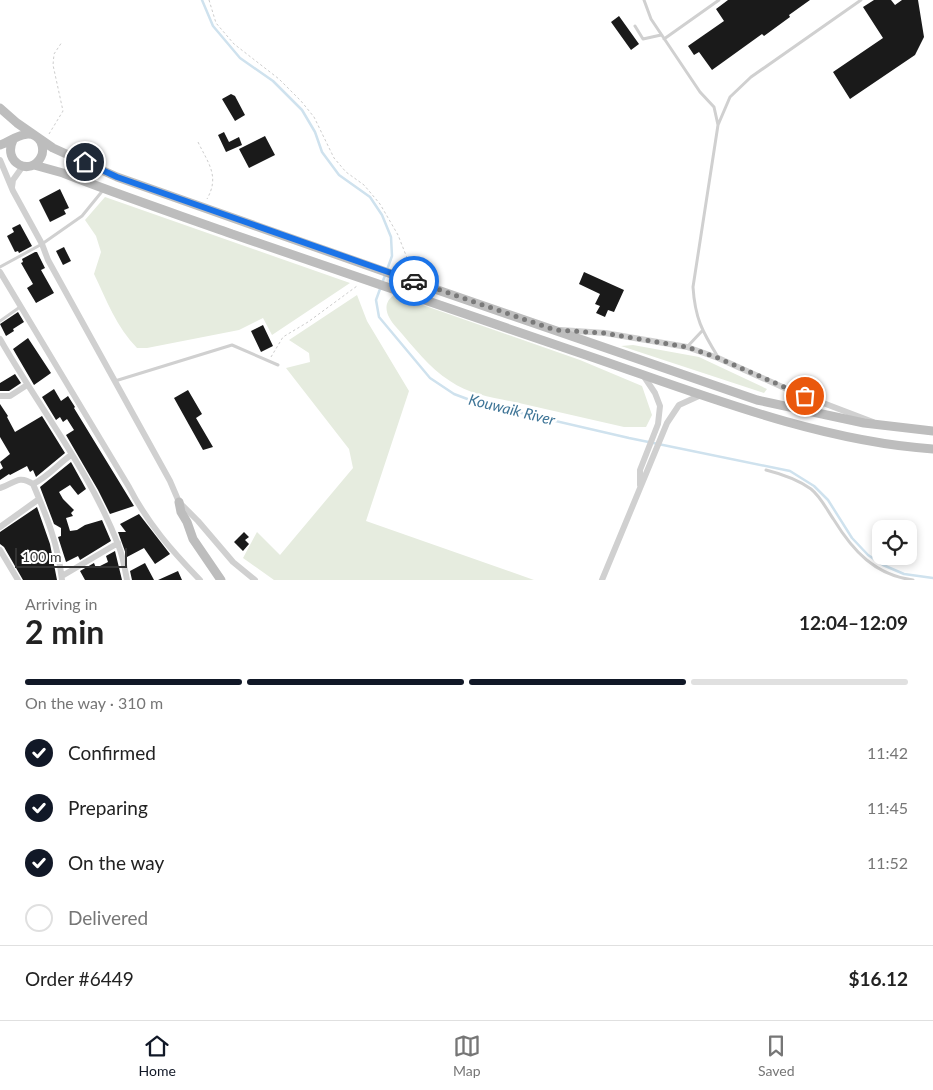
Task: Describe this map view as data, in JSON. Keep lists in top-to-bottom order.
{
  "water": ["Kouwaik River"],
  "scale_bar": "100 m",
  "page": {
    "scale": "100 m",
    "heading": ["2 min", "Arriving in", "12:04–12:09"],
    "panel": ["Order #6449", "$16.12"],
    "bar": "On the way · 310 m",
    "list": [
      ["Confirmed", "11:42"],
      ["Preparing", "11:45"],
      ["On the way", "11:52"],
      "Delivered"
    ],
    "tabs": ["Home", "Map", "Saved"]
  }
}
